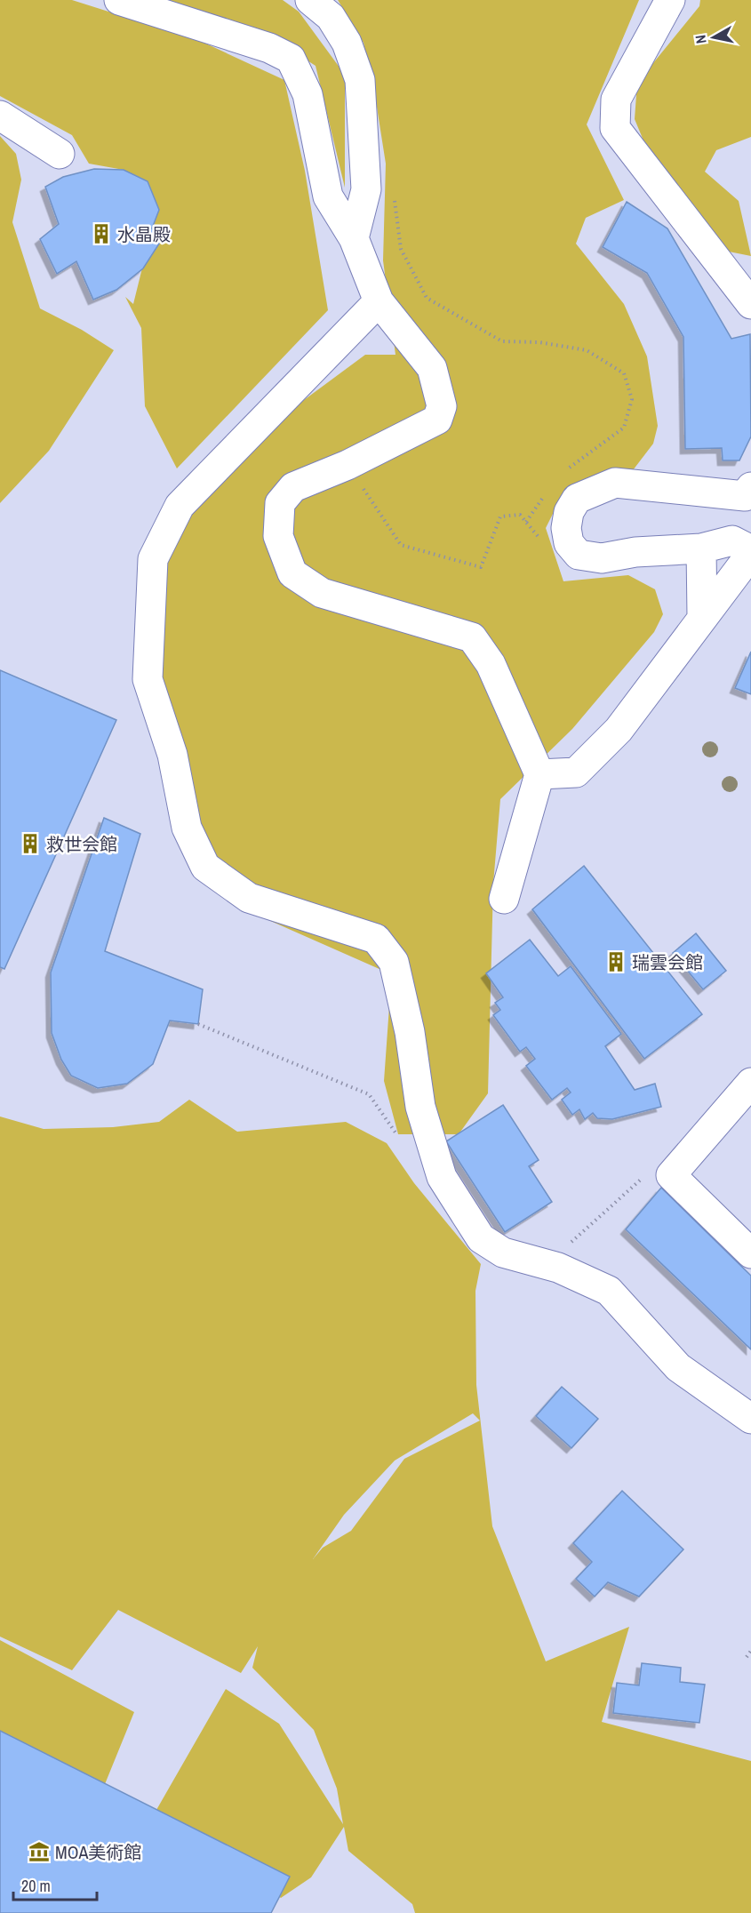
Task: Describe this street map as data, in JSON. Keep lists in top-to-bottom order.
{
  "places": {
    "building": ["水晶殿", "救世会館", "瑞雲会館"],
    "museum": ["MOA美術館"]
  },
  "scale_bar": "20 m",
  "north": "left"
}
